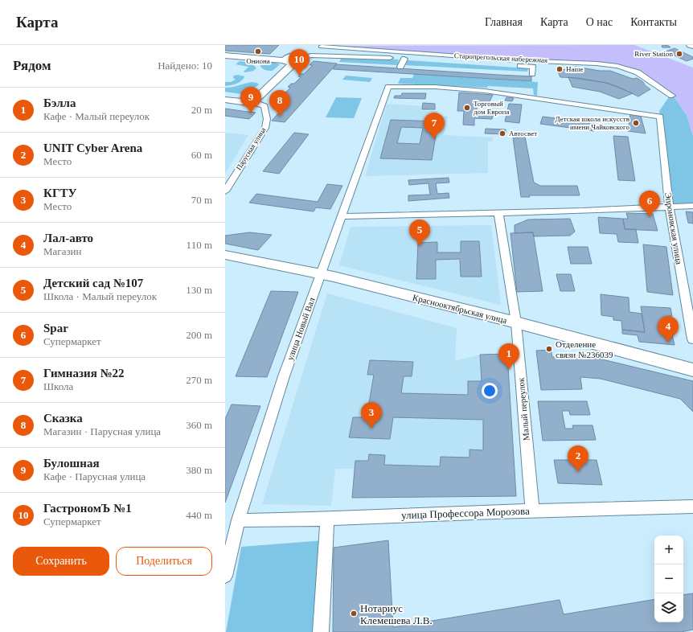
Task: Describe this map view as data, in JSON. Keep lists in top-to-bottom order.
{
  "streets": {
    "street": [
      "Старопрегольская набережная",
      "Парусная улица",
      "Эпроновская улица",
      "Краснооктябрьская улица",
      "улица Новый Вал",
      "Малый переулок",
      "улица Профессора Морозова"
    ]
  },
  "crossings": [
    ["Эпроновская улица", "улица Новый Вал"],
    ["Краснооктябрьская улица", "улица Новый Вал"],
    ["Краснооктябрьская улица", "Малый переулок"],
    ["улица Новый Вал", "улица Профессора Морозова"],
    ["Малый переулок", "улица Профессора Морозова"]
  ],
  "places": [
    "Ониона",
    "River Station",
    "Наше",
    "Торговый дом Европа",
    "Детская школа искусств имени Чайковского",
    "Автосвет",
    "Отделение связи №236039",
    "Нотариус Клемешева Л.В."
  ],
  "page": {
    "header": "Карта",
    "nav": [
      "Главная",
      "Карта",
      "О нас",
      "Контакты"
    ],
    "heading": ["Рядом", "Найдено: 10"],
    "pins": [
      "10",
      "9",
      "8",
      "7",
      "6",
      "5",
      "4",
      "1",
      "3",
      "2"
    ],
    "list": [
      {
        "mark": "1",
        "name": "Бэлла",
        "note": "Кафе · Малый переулок",
        "value": "20 m"
      },
      {
        "mark": "2",
        "name": "UNIT Cyber Arena",
        "note": "Место",
        "value": "60 m"
      },
      {
        "mark": "3",
        "name": "КГТУ",
        "note": "Место",
        "value": "70 m"
      },
      {
        "mark": "4",
        "name": "Лал-авто",
        "note": "Магазин",
        "value": "110 m"
      },
      {
        "mark": "5",
        "name": "Детский сад №107",
        "note": "Школа · Малый переулок",
        "value": "130 m"
      },
      {
        "mark": "6",
        "name": "Spar",
        "note": "Супермаркет",
        "value": "200 m"
      },
      {
        "mark": "7",
        "name": "Гимназия №22",
        "note": "Школа",
        "value": "270 m"
      },
      {
        "mark": "8",
        "name": "Сказка",
        "note": "Магазин · Парусная улица",
        "value": "360 m"
      },
      {
        "mark": "9",
        "name": "Булошная",
        "note": "Кафе · Парусная улица",
        "value": "380 m"
      },
      {
        "mark": "10",
        "name": "ГастрономЪ №1",
        "note": "Супермаркет",
        "value": "440 m"
      }
    ],
    "map_buttons": ["+", "−"],
    "buttons": ["Сохранить", "Поделиться"]
  }
}
